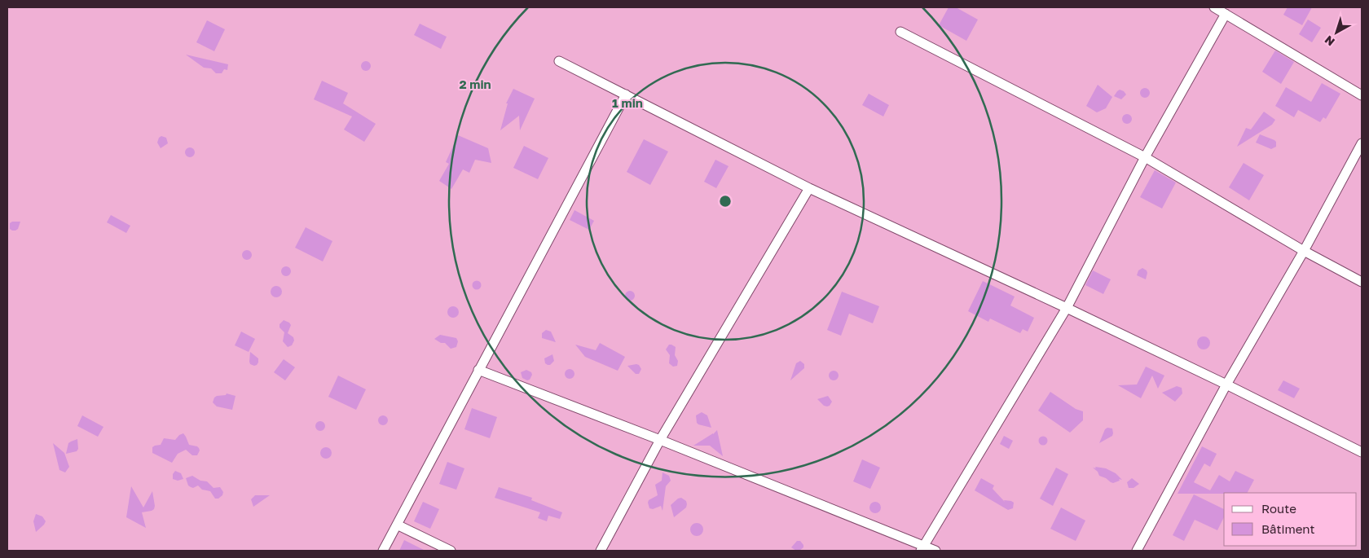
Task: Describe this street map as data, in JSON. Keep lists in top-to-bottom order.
{
  "legend": ["Route", "Bâtiment"],
  "north": "bottom left",
  "rings": ["2 min", "1 min"]
}
